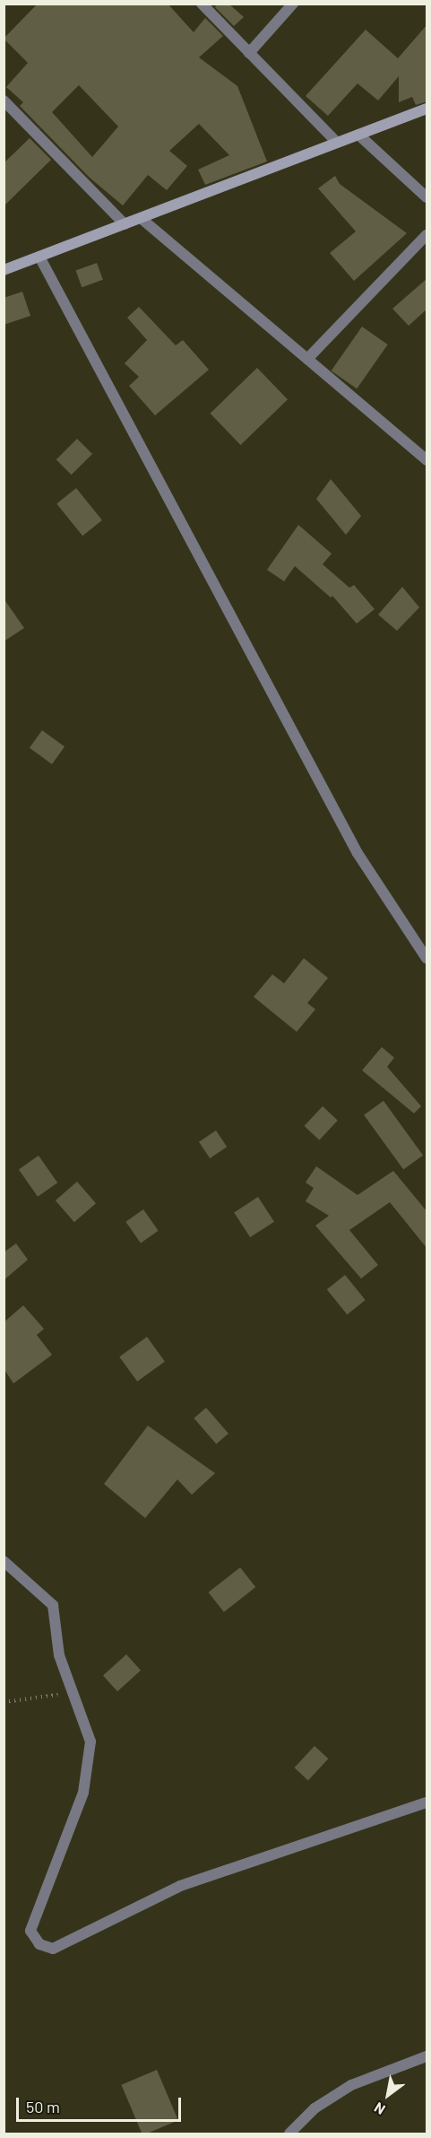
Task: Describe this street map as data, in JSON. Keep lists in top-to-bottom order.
{
  "scale_bar": "50 m",
  "north": "bottom left"
}
